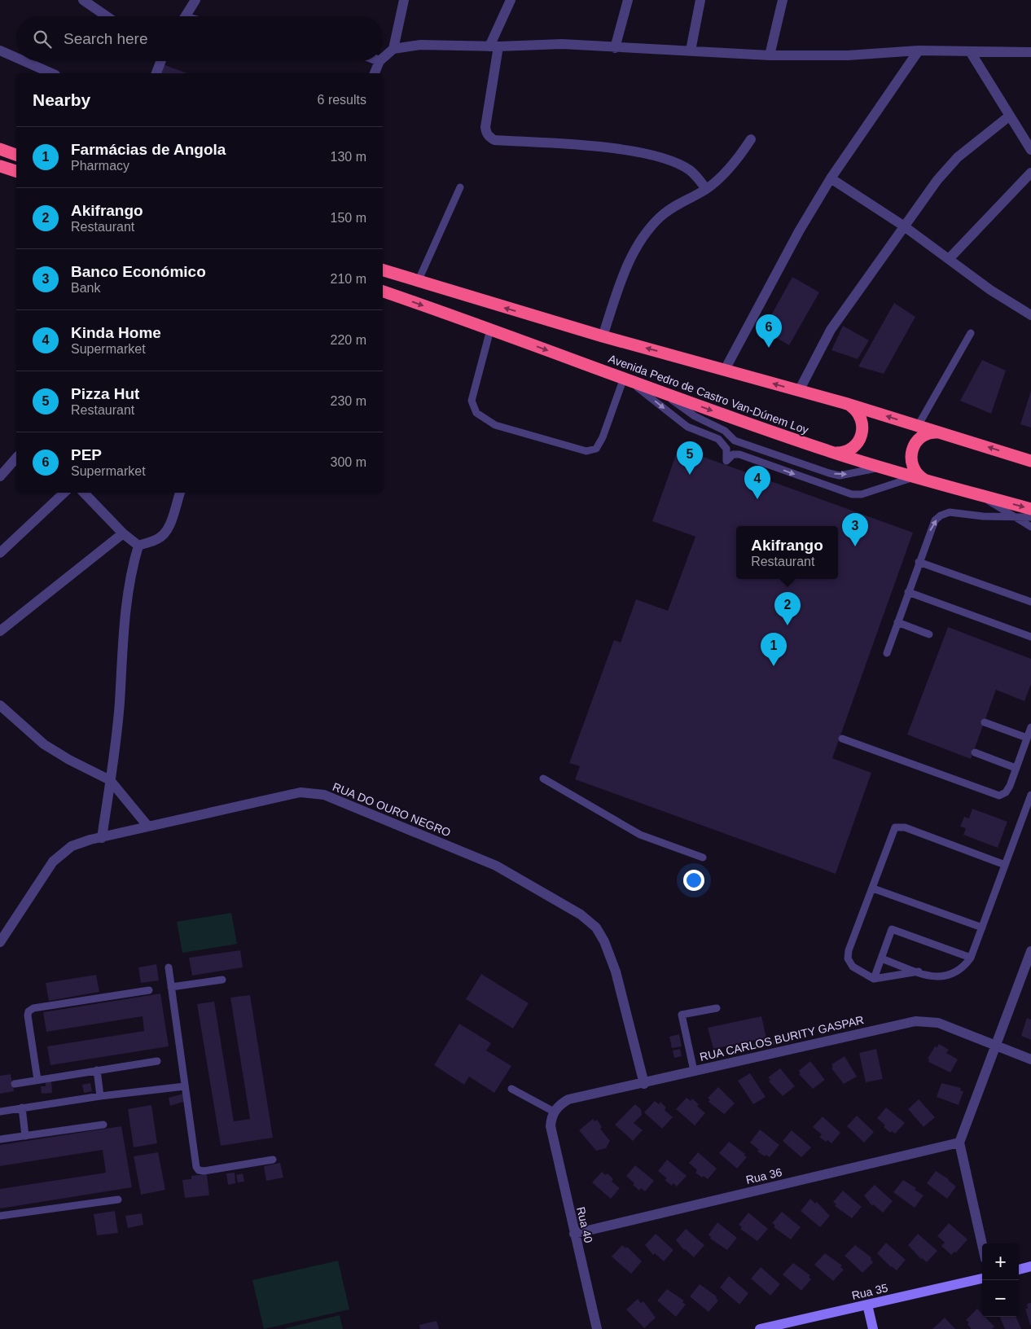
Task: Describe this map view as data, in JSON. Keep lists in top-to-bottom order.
{
  "streets": {
    "highway": ["Avenida Pedro de Castro Van-Dúnem Loy"],
    "street": [
      "RUA DO OURO NEGRO",
      "RUA CARLOS BURITY GASPAR",
      "Rua 36",
      "Rua 40",
      "Rua 35"
    ]
  },
  "crossings": [
    ["RUA DO OURO NEGRO", "RUA CARLOS BURITY GASPAR"],
    ["RUA CARLOS BURITY GASPAR", "Rua 40"],
    ["Rua 36", "Rua 40"]
  ],
  "page": {
    "search": "Search here",
    "heading": ["Nearby", "6 results"],
    "list": [
      {
        "mark": "1",
        "name": "Farmácias de Angola",
        "note": "Pharmacy",
        "value": "130 m"
      },
      {
        "mark": "2",
        "name": "Akifrango",
        "note": "Restaurant",
        "value": "150 m"
      },
      {
        "mark": "3",
        "name": "Banco Económico",
        "note": "Bank",
        "value": "210 m"
      },
      {
        "mark": "4",
        "name": "Kinda Home",
        "note": "Supermarket",
        "value": "220 m"
      },
      {
        "mark": "5",
        "name": "Pizza Hut",
        "note": "Restaurant",
        "value": "230 m"
      },
      {
        "mark": "6",
        "name": "PEP",
        "note": "Supermarket",
        "value": "300 m"
      }
    ],
    "pins": [
      "6",
      "5",
      "4",
      "3",
      "2",
      "1"
    ],
    "popup": ["Akifrango", "Restaurant"],
    "map_buttons": ["+", "−"]
  }
}
